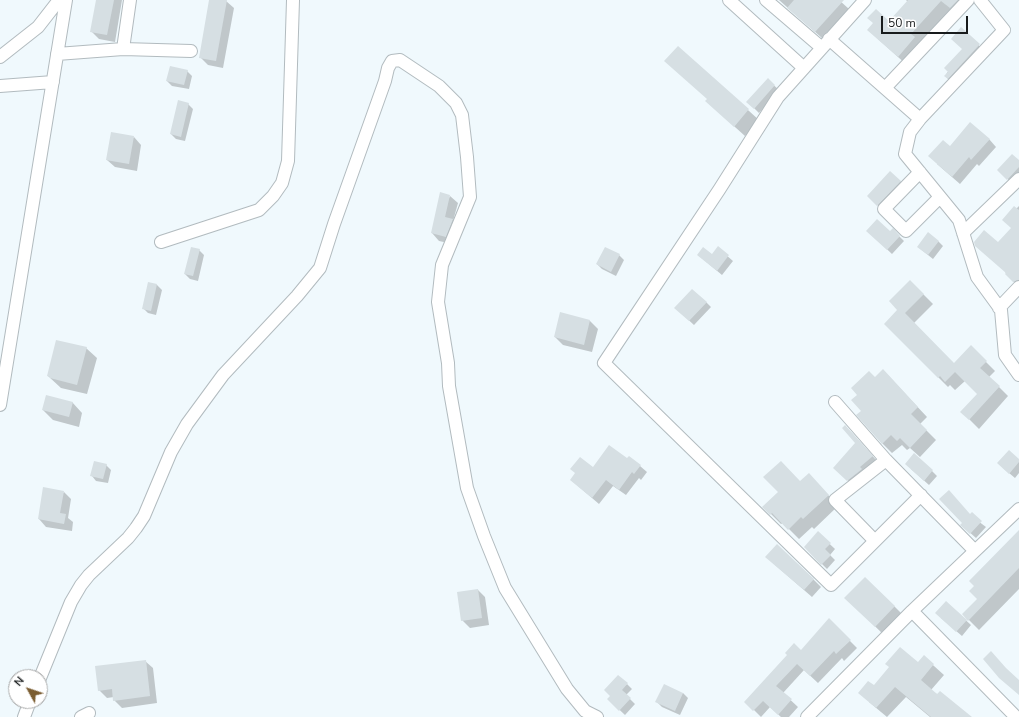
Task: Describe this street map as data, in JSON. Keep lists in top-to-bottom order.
{
  "scale_bar": "50 m",
  "north": "top left"
}
